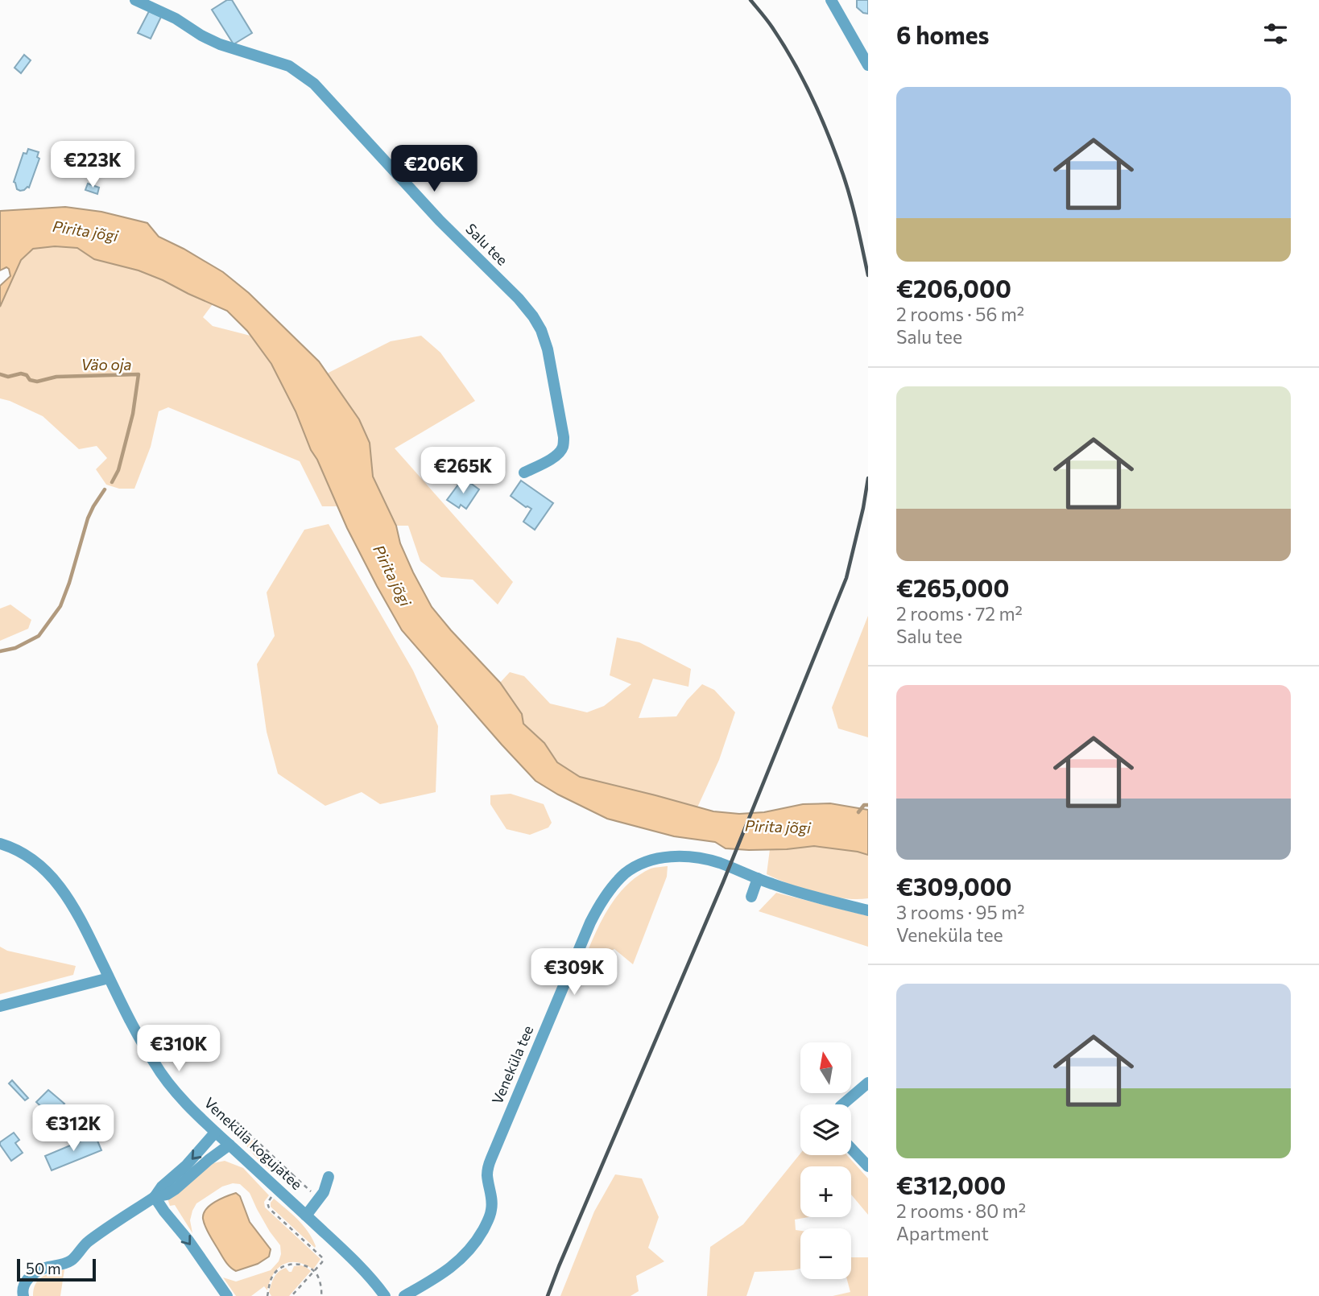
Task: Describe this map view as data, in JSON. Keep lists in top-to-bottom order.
{
  "streets": {
    "street": ["Salu tee", "Veneküla tee", "Veneküla kogujatee"]
  },
  "water": ["Pirita jõgi", "Väo oja"],
  "scale_bar": "50 m",
  "north": "top",
  "page": {
    "heading": "6 homes",
    "list": [
      {
        "name": "€206,000",
        "note": "2 rooms · 56 m² · Salu tee"
      },
      {
        "name": "€265,000",
        "note": "2 rooms · 72 m² · Salu tee"
      },
      {
        "name": "€309,000",
        "note": "3 rooms · 95 m² · Veneküla tee"
      },
      {
        "name": "€312,000",
        "note": "2 rooms · 80 m² · Apartment"
      }
    ],
    "price": [
      "€223K",
      "€206K",
      "€265K",
      "€309K",
      "€310K",
      "€312K"
    ],
    "map_buttons": ["+", "−"],
    "scale": "50 m"
  }
}
